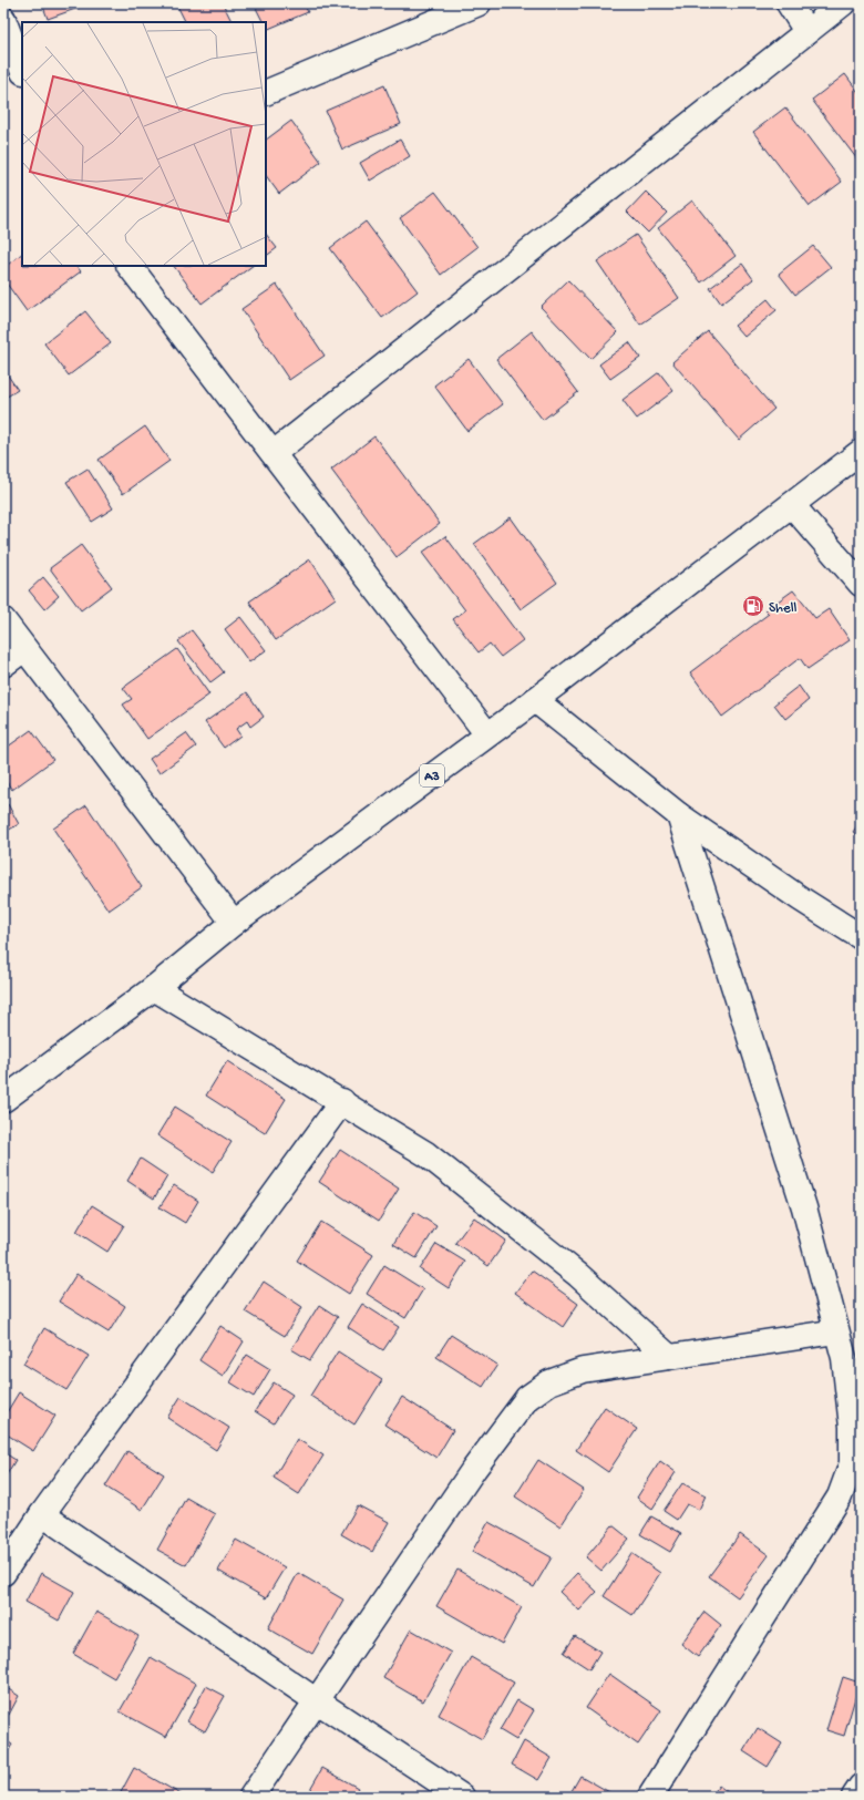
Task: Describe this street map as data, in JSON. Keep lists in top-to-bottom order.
{
  "streets": {
    "main road": ["A3"]
  },
  "places": {
    "fuel station": ["Shell"]
  }
}
